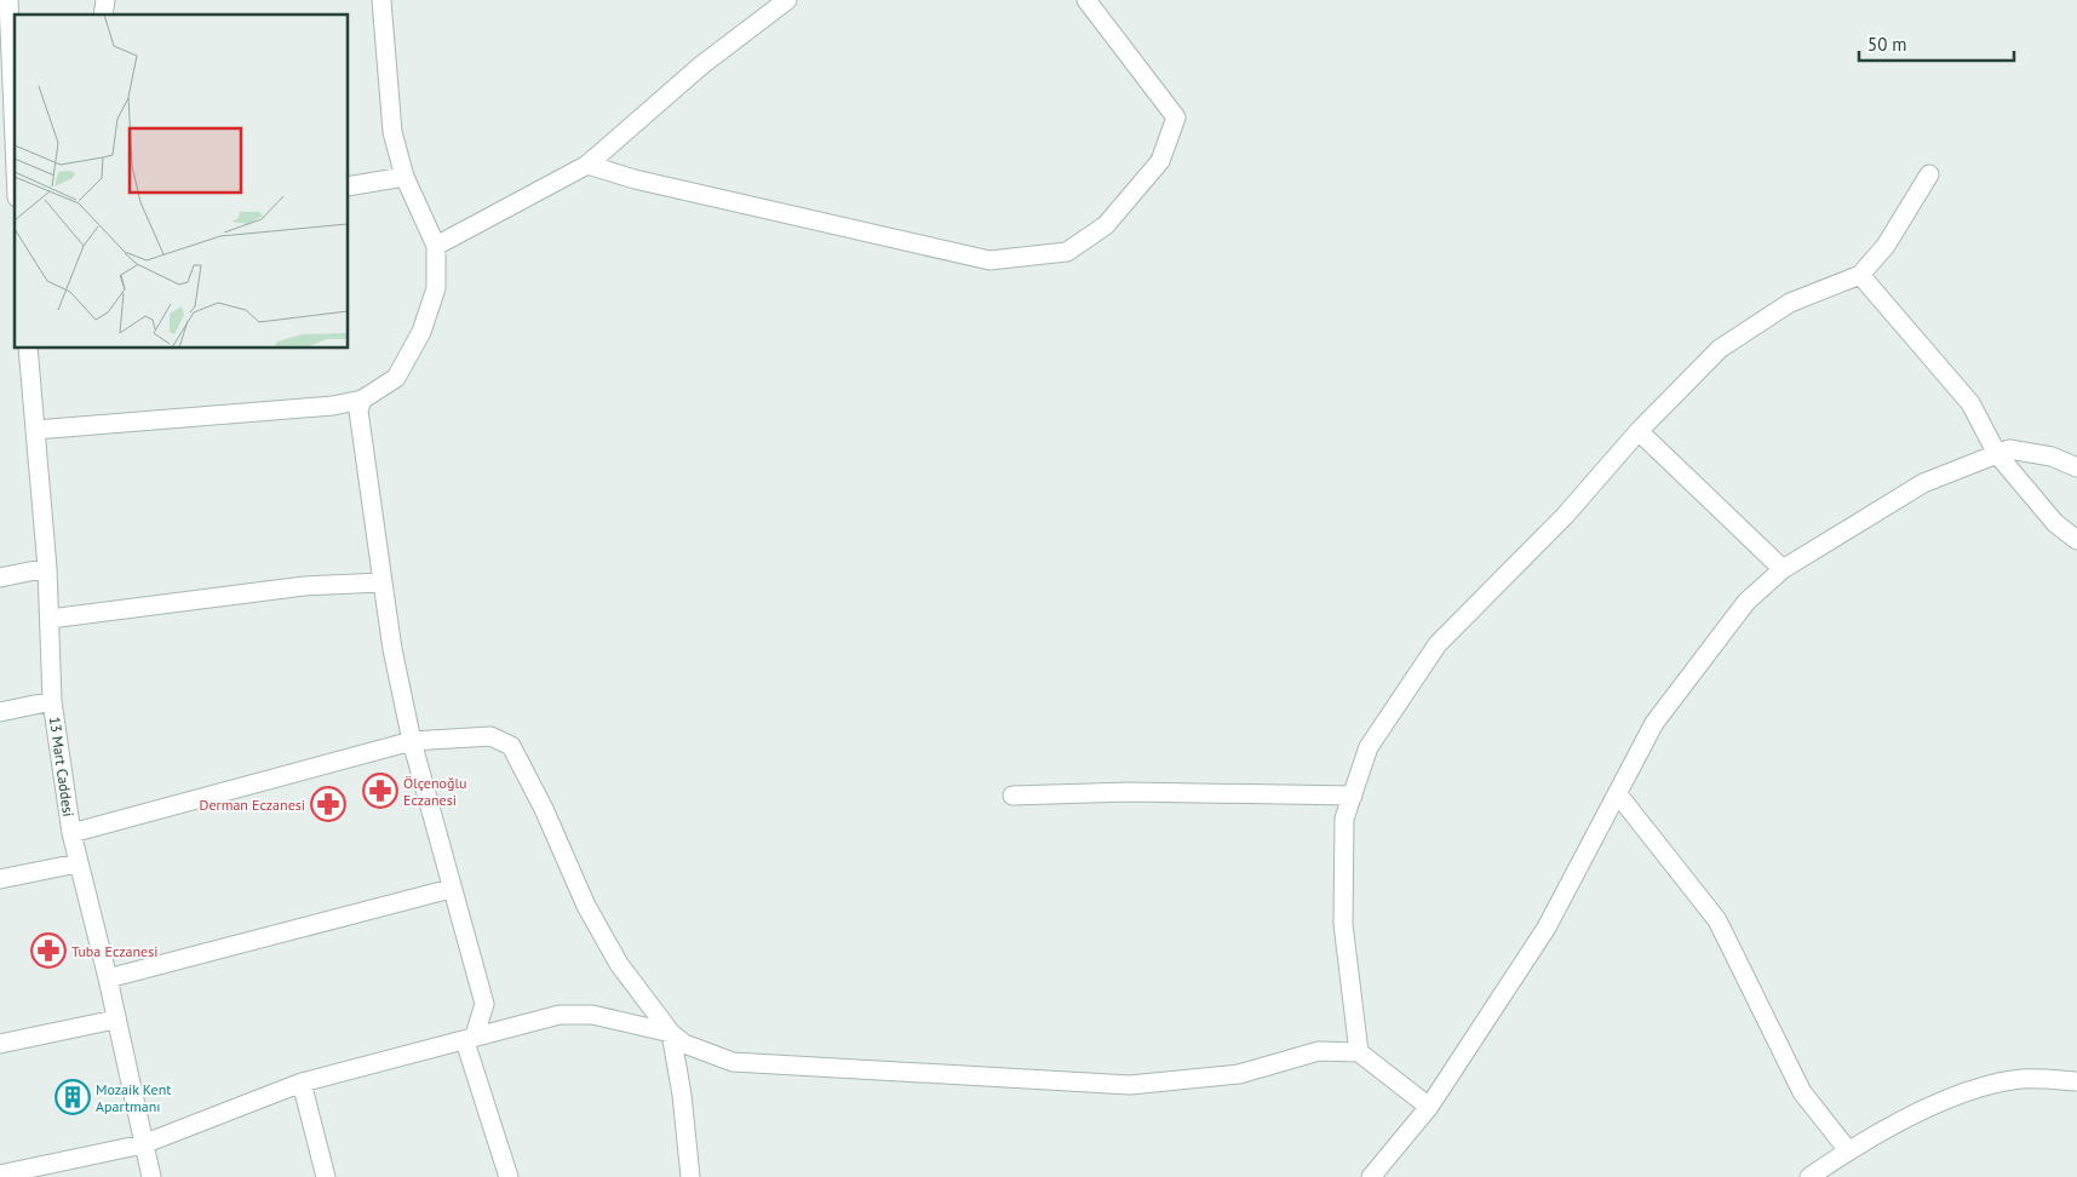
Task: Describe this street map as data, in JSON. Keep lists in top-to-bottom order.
{
  "streets": {
    "street": ["13 Mart Caddesi"]
  },
  "places": {
    "pharmacy": ["Ölçenoğlu Eczanesi", "Derman Eczanesi", "Tuba Eczanesi"],
    "building": ["Mozaik Kent Apartmanı"]
  },
  "scale_bar": "50 m"
}
